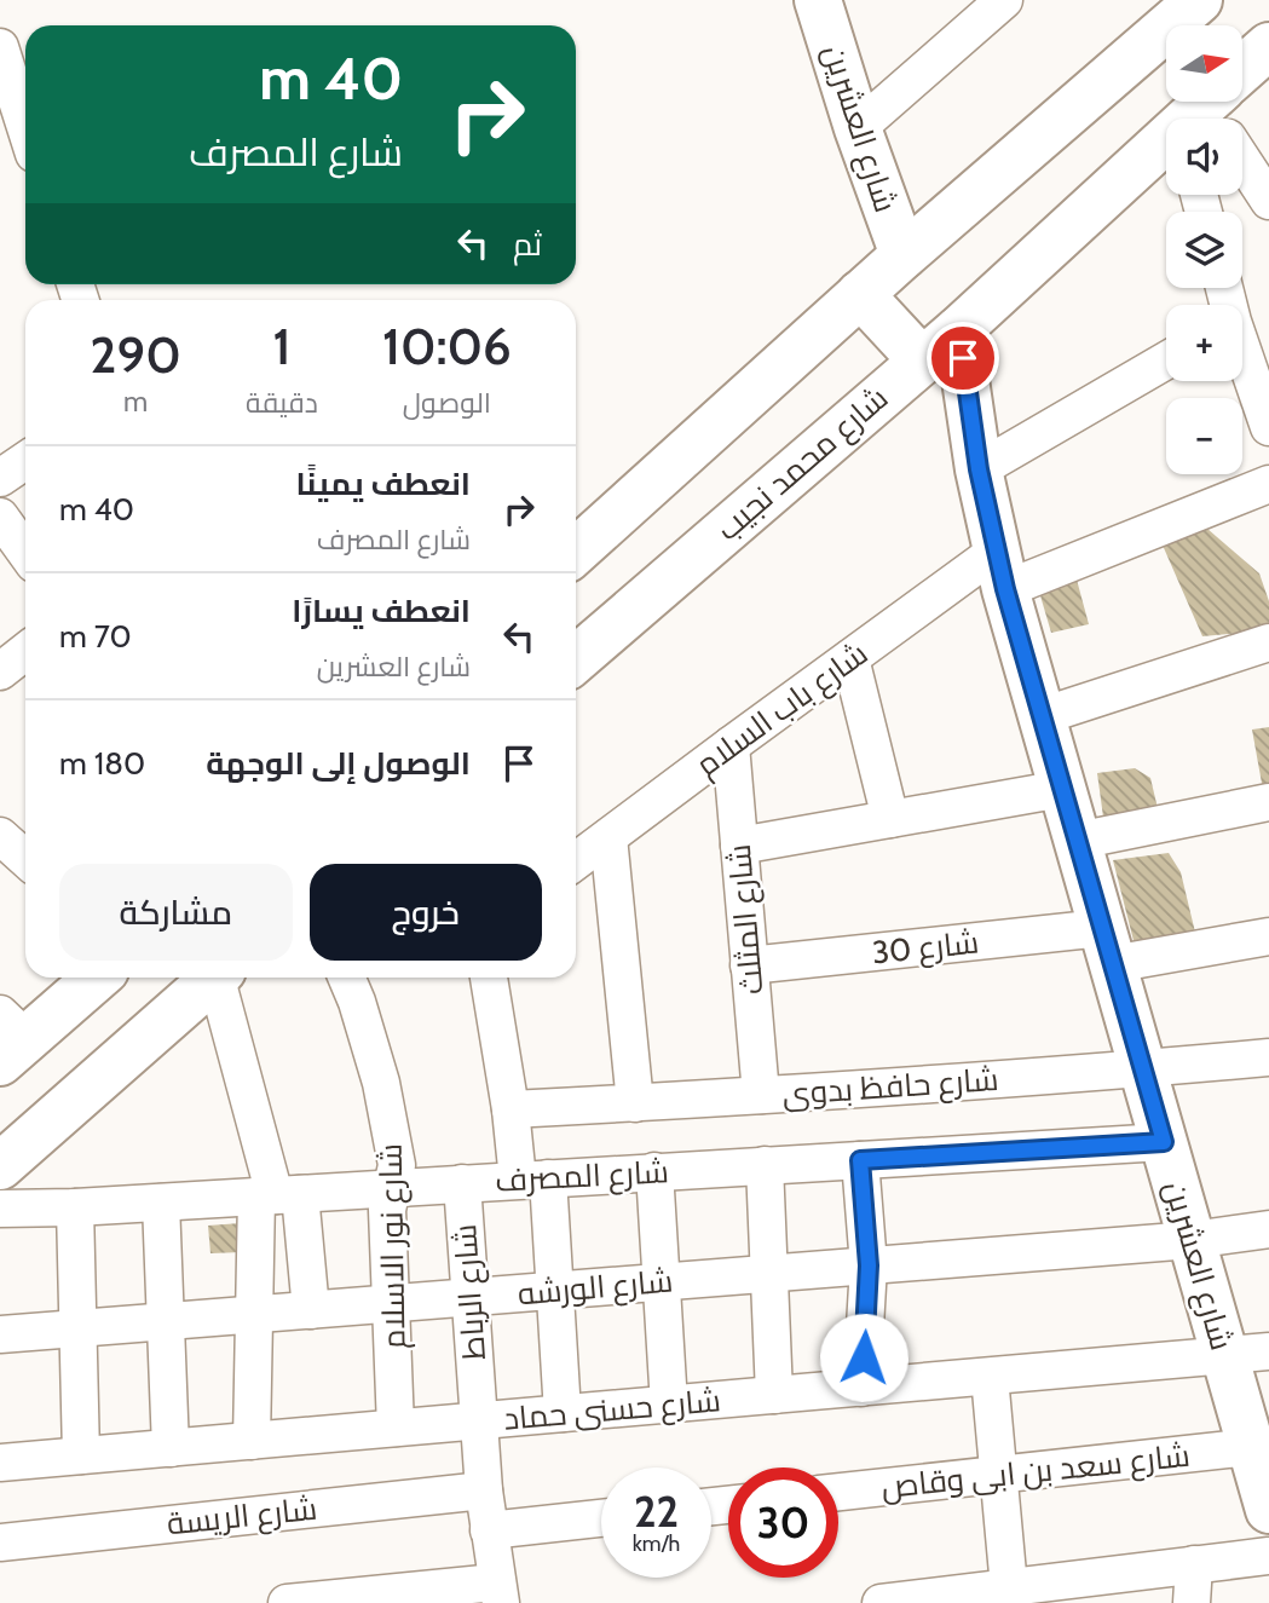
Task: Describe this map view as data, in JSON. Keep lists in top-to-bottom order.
{
  "streets": {
    "main road": ["شارع العشرين", "شارع محمد نجيب"],
    "street": [
      "شارع باب السلام",
      "شارع المثلث",
      "شارع 30",
      "شارع حافظ بدوى",
      "شارع المصرف",
      "شارع نور الاسلام",
      "شارع الورشه",
      "شارع الرباط",
      "شارع حسنى حماد",
      "شارع سعد بن ابى وقاص",
      "شارع الريسة"
    ]
  },
  "crossings": [
    ["شارع العشرين", "شارع محمد نجيب"],
    ["شارع العشرين", "شارع باب السلام"],
    ["شارع العشرين", "شارع 30"],
    ["شارع العشرين", "شارع حافظ بدوى"],
    ["شارع العشرين", "شارع المصرف"],
    ["شارع العشرين", "شارع الورشه"],
    ["شارع العشرين", "شارع حسنى حماد"],
    ["شارع العشرين", "شارع سعد بن ابى وقاص"],
    ["شارع باب السلام", "شارع المثلث"],
    ["شارع المثلث", "شارع 30"],
    ["شارع المثلث", "شارع حافظ بدوى"],
    ["شارع المصرف", "شارع نور الاسلام"],
    ["شارع المصرف", "شارع الرباط"],
    ["شارع نور الاسلام", "شارع الورشه"],
    ["شارع نور الاسلام", "شارع حسنى حماد"],
    ["شارع الورشه", "شارع الرباط"],
    ["شارع الرباط", "شارع حسنى حماد"],
    ["شارع الرباط", "شارع الريسة"]
  ],
  "north": "right",
  "page": {
    "map_buttons": ["+", "−"],
    "turn": ["40 m", "شارع المصرف"],
    "then": "ثم",
    "eta": [
      "10:06",
      "الوصول",
      "1",
      "دقيقة",
      "290",
      "m"
    ],
    "list": [
      {
        "name": "انعطف يمينًا",
        "note": "شارع المصرف",
        "value": "40 m"
      },
      {
        "name": "انعطف يسارًا",
        "note": "شارع العشرين",
        "value": "70 m"
      },
      {
        "name": "الوصول إلى الوجهة",
        "value": "180 m"
      }
    ],
    "buttons": ["خروج", "مشاركة"],
    "speed": "22 km/h",
    "limit": "30"
  }
}
